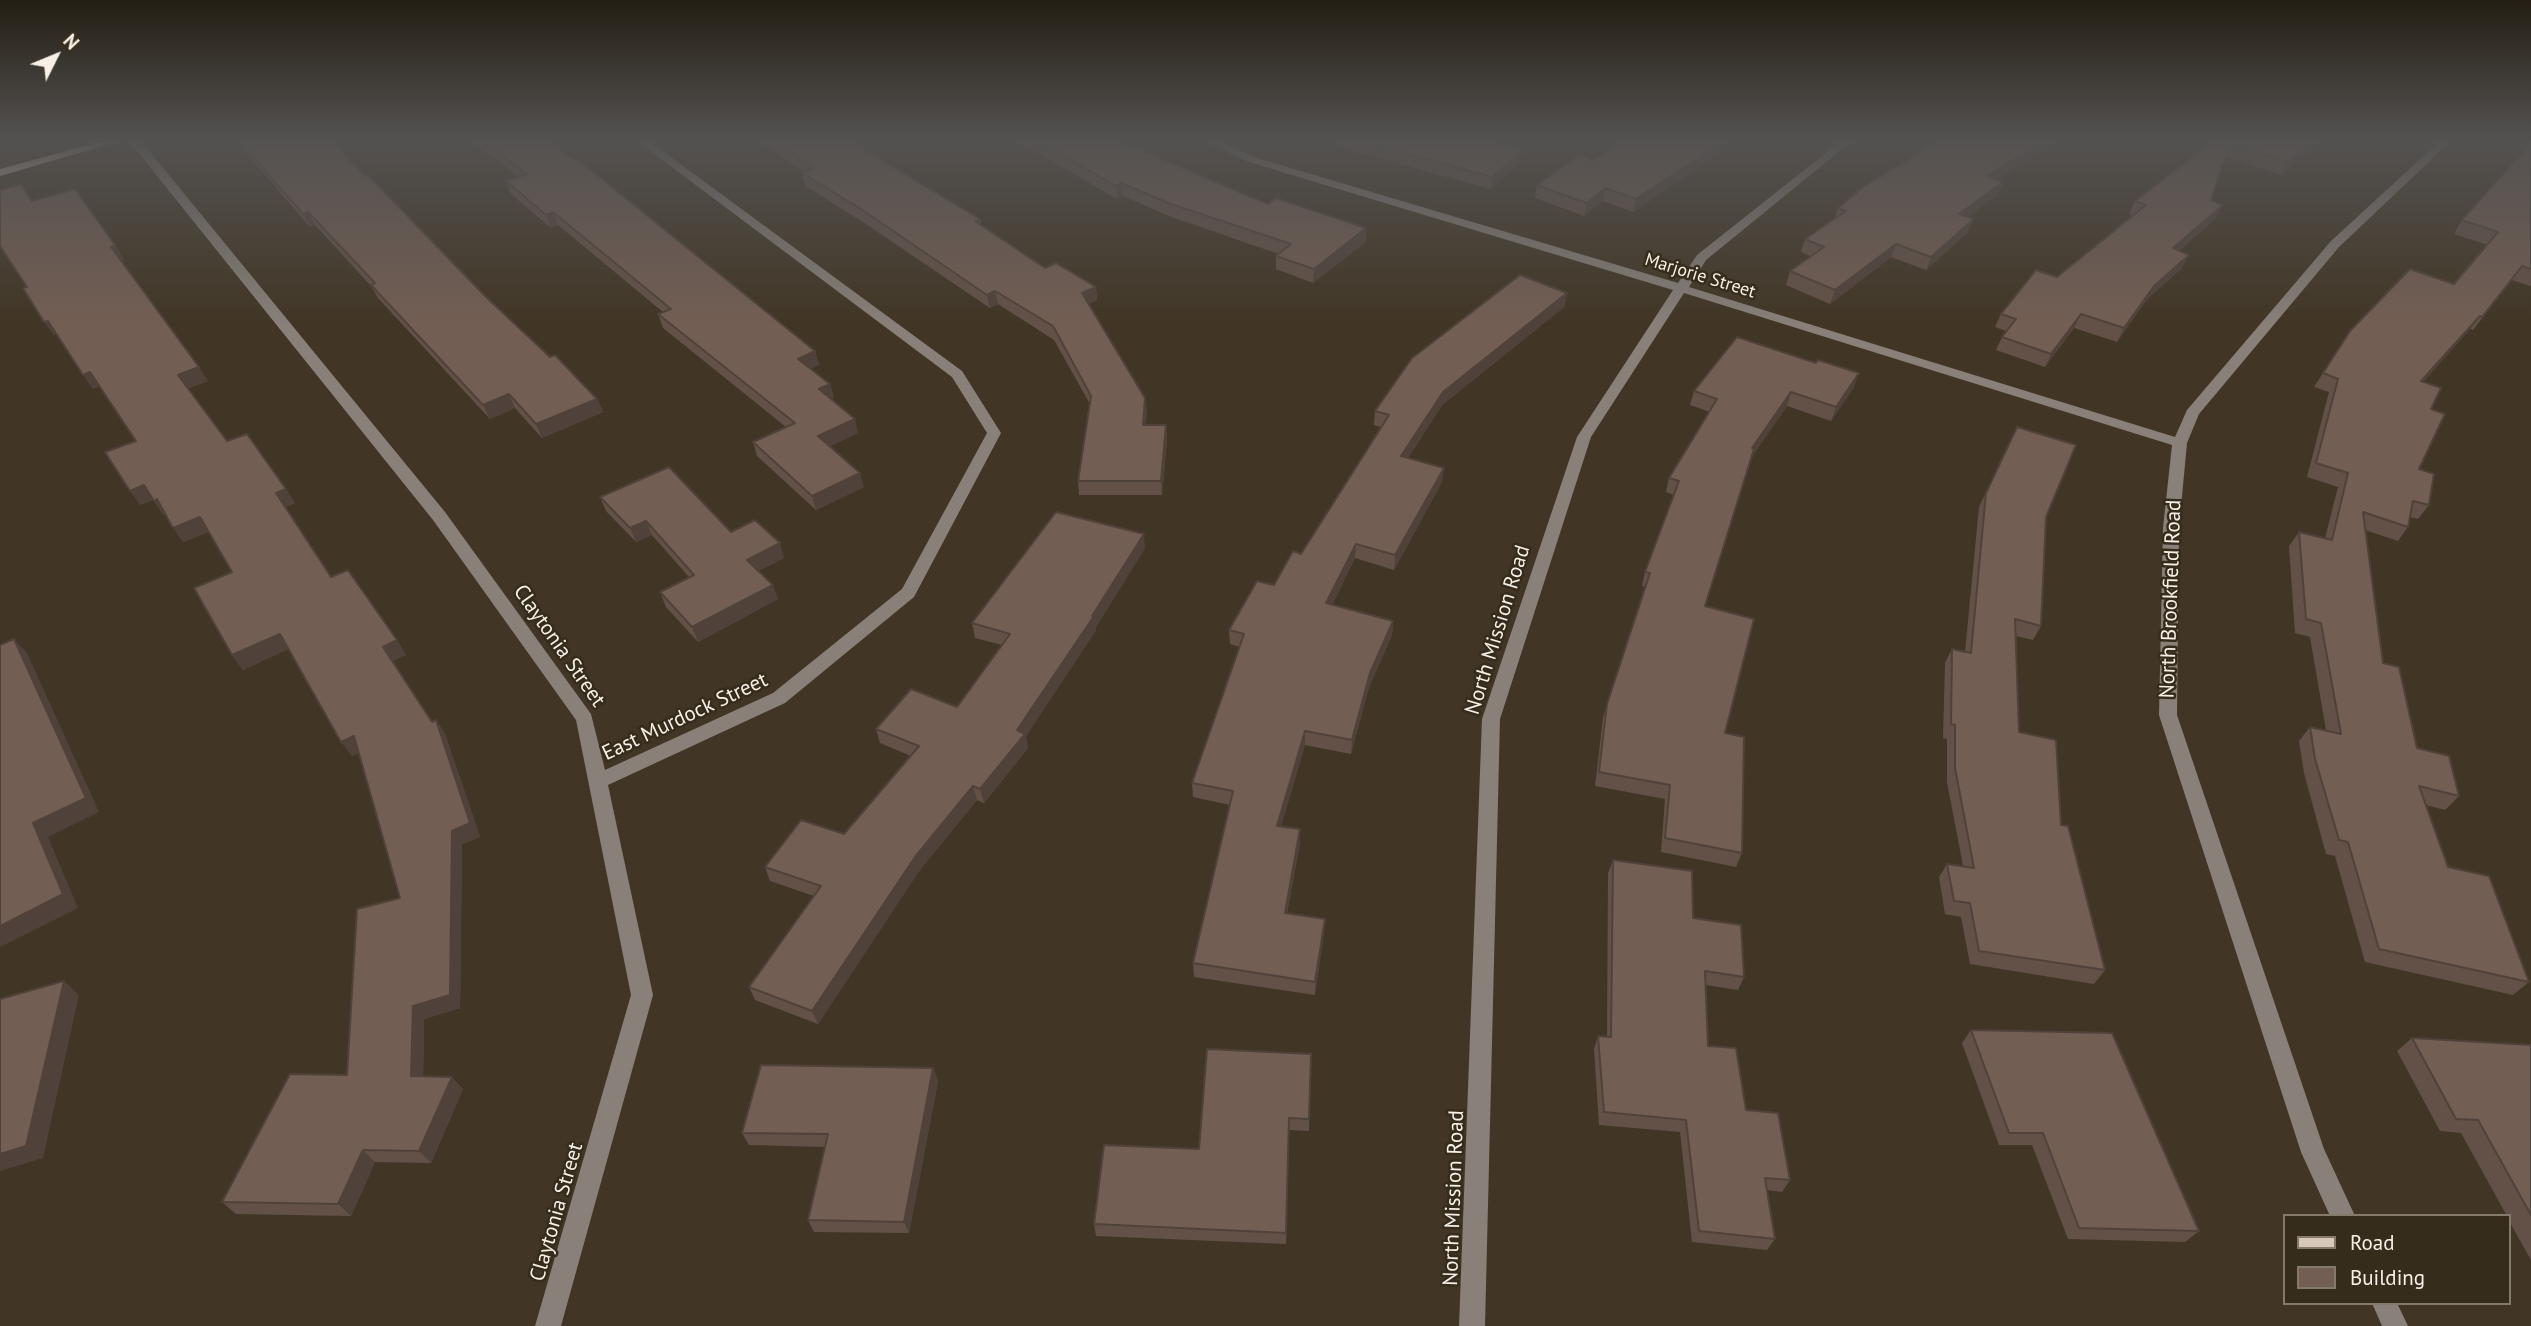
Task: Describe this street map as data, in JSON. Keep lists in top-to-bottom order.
{
  "streets": {
    "street": [
      "Marjorie Street",
      "North Brookfield Road",
      "North Mission Road",
      "Claytonia Street",
      "East Murdock Street"
    ]
  },
  "crossings": [
    ["Marjorie Street", "North Brookfield Road"],
    ["Marjorie Street", "North Mission Road"],
    ["Claytonia Street", "East Murdock Street"]
  ],
  "legend": ["Road", "Building"],
  "north": "top right"
}
